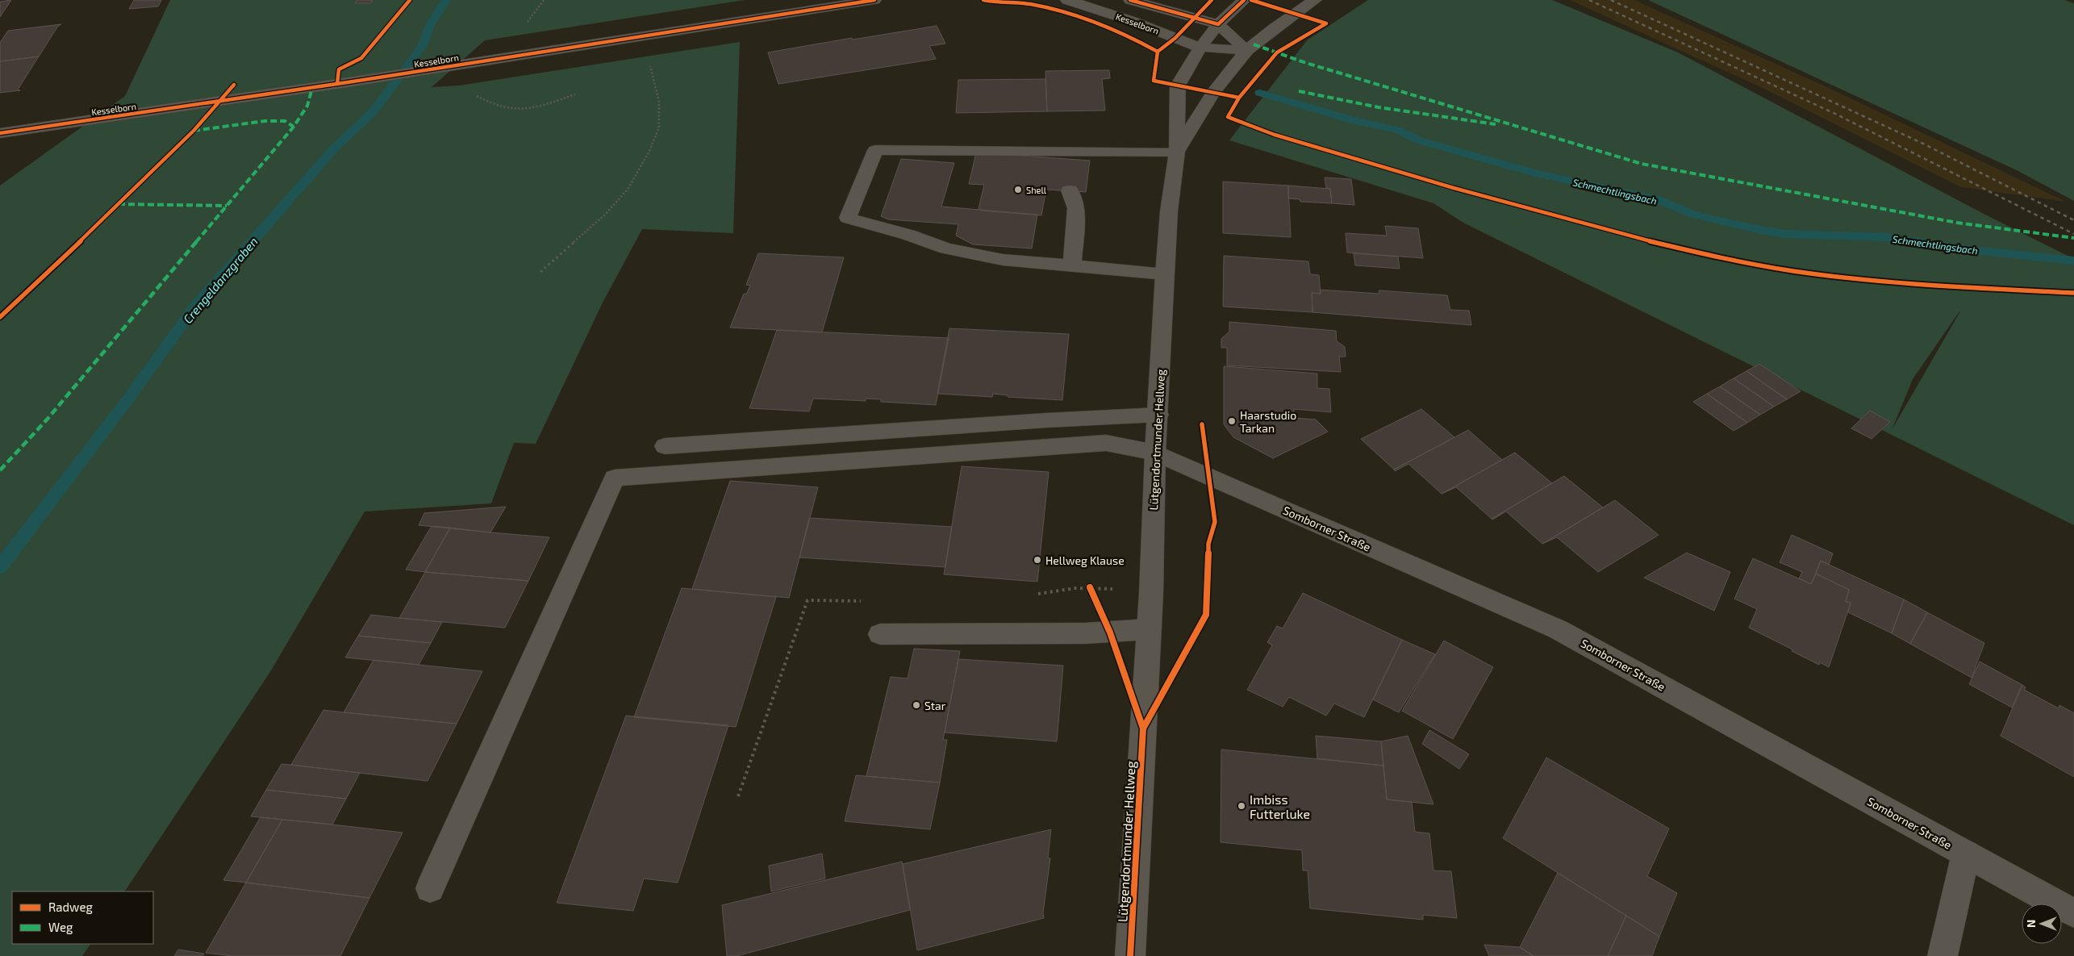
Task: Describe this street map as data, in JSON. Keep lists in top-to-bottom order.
{
  "streets": {
    "street": ["Kesselborn", "Lütgendortmunder Hellweg", "Somborner Straße"]
  },
  "crossings": [
    ["Kesselborn", "Lütgendortmunder Hellweg"],
    ["Lütgendortmunder Hellweg", "Somborner Straße"]
  ],
  "water": ["Schmechtlingsbach", "Crengeldanzgraben"],
  "places": [
    "Shell",
    "Haarstudio Tarkan",
    "Hellweg Klause",
    "Star",
    "Imbiss Futterluke"
  ],
  "legend": ["Radweg", "Weg"],
  "north": "left"
}
